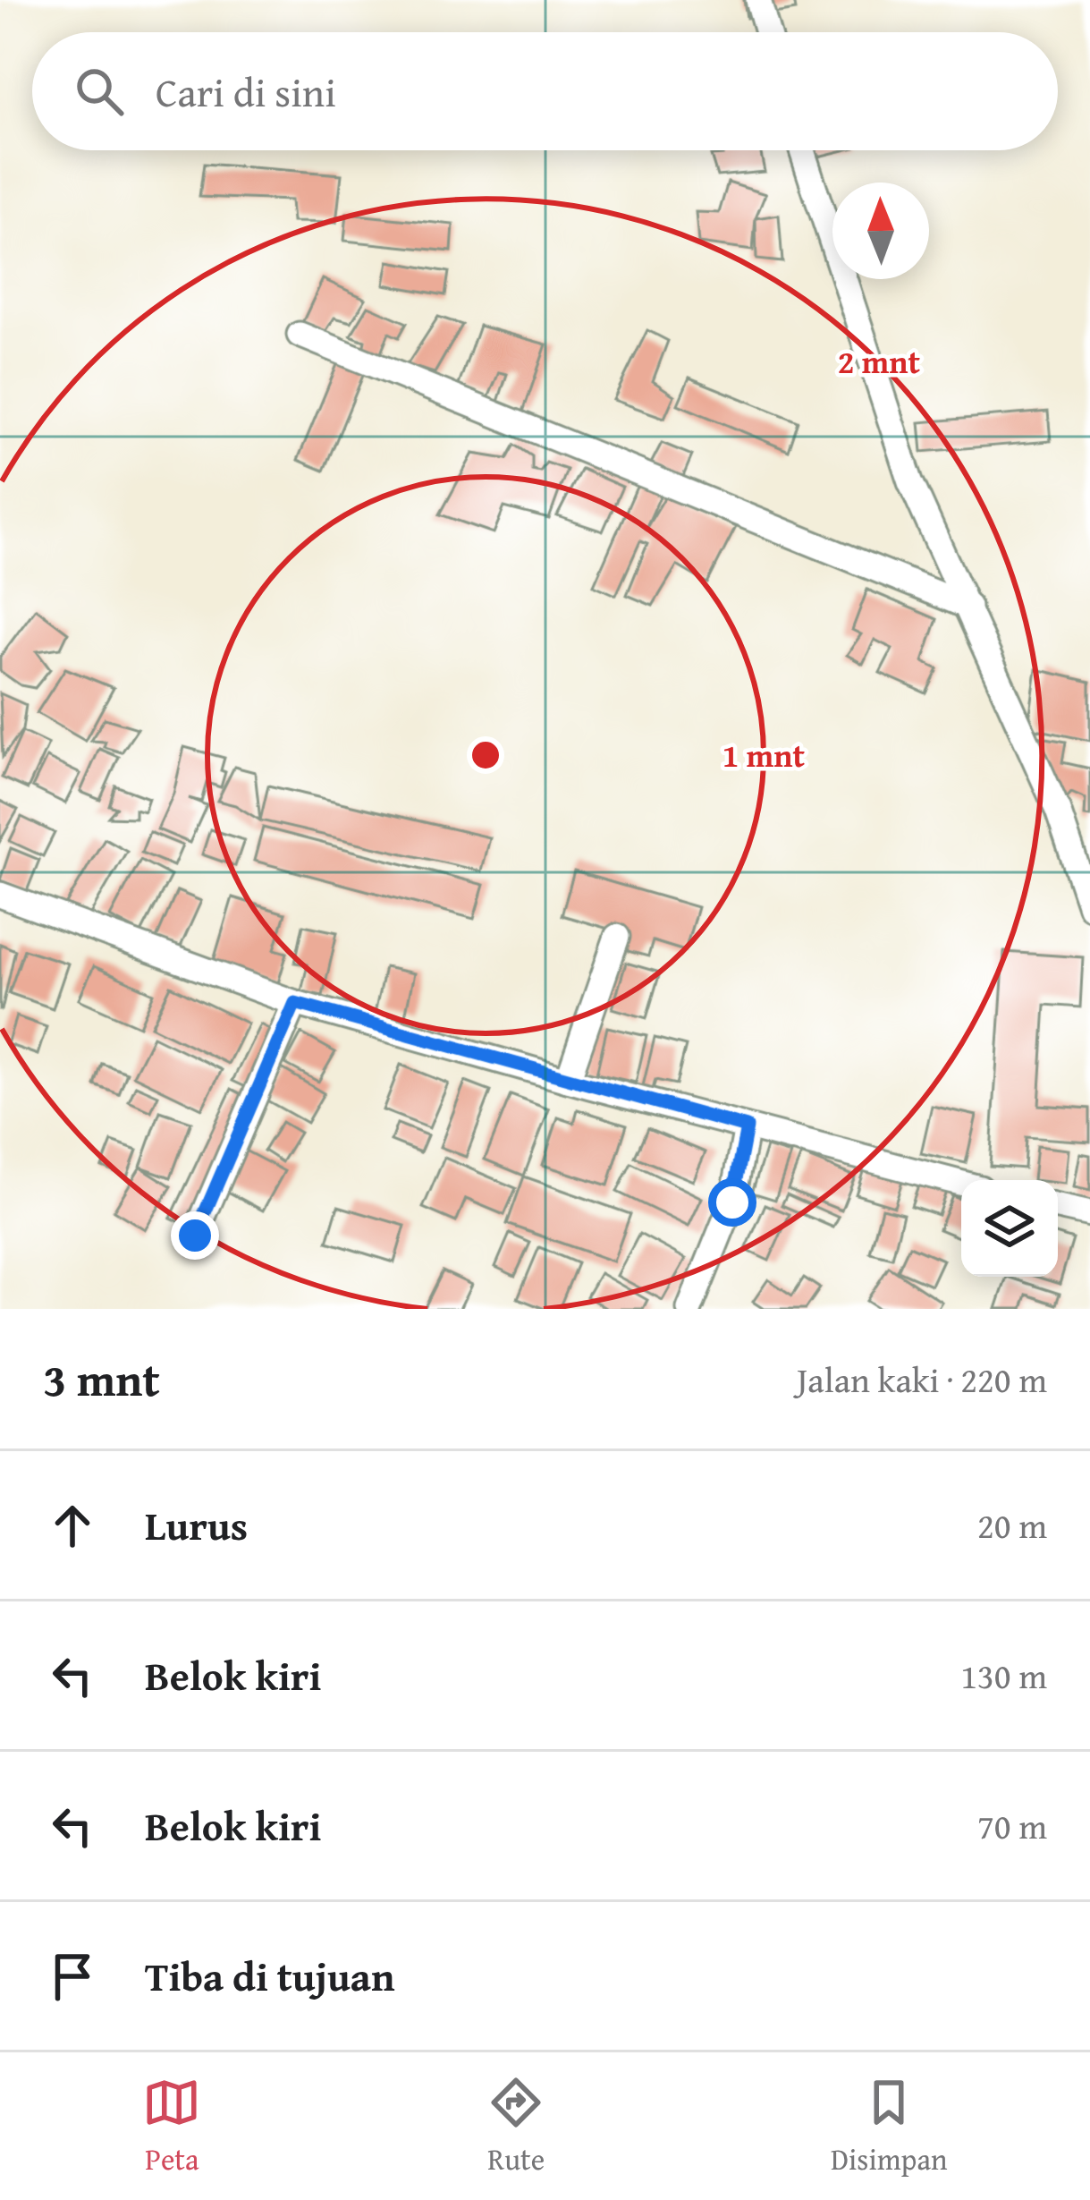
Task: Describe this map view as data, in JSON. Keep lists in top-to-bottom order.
{
  "north": "top",
  "page": {
    "search": "Cari di sini",
    "heading": ["3 mnt", "Jalan kaki · 220 m"],
    "list": [
      ["Lurus", "20 m"],
      ["Belok kiri", "130 m"],
      ["Belok kiri", "70 m"],
      "Tiba di tujuan"
    ],
    "nav": ["Peta", "Rute", "Disimpan"]
  },
  "rings": ["2 mnt", "1 mnt"]
}
